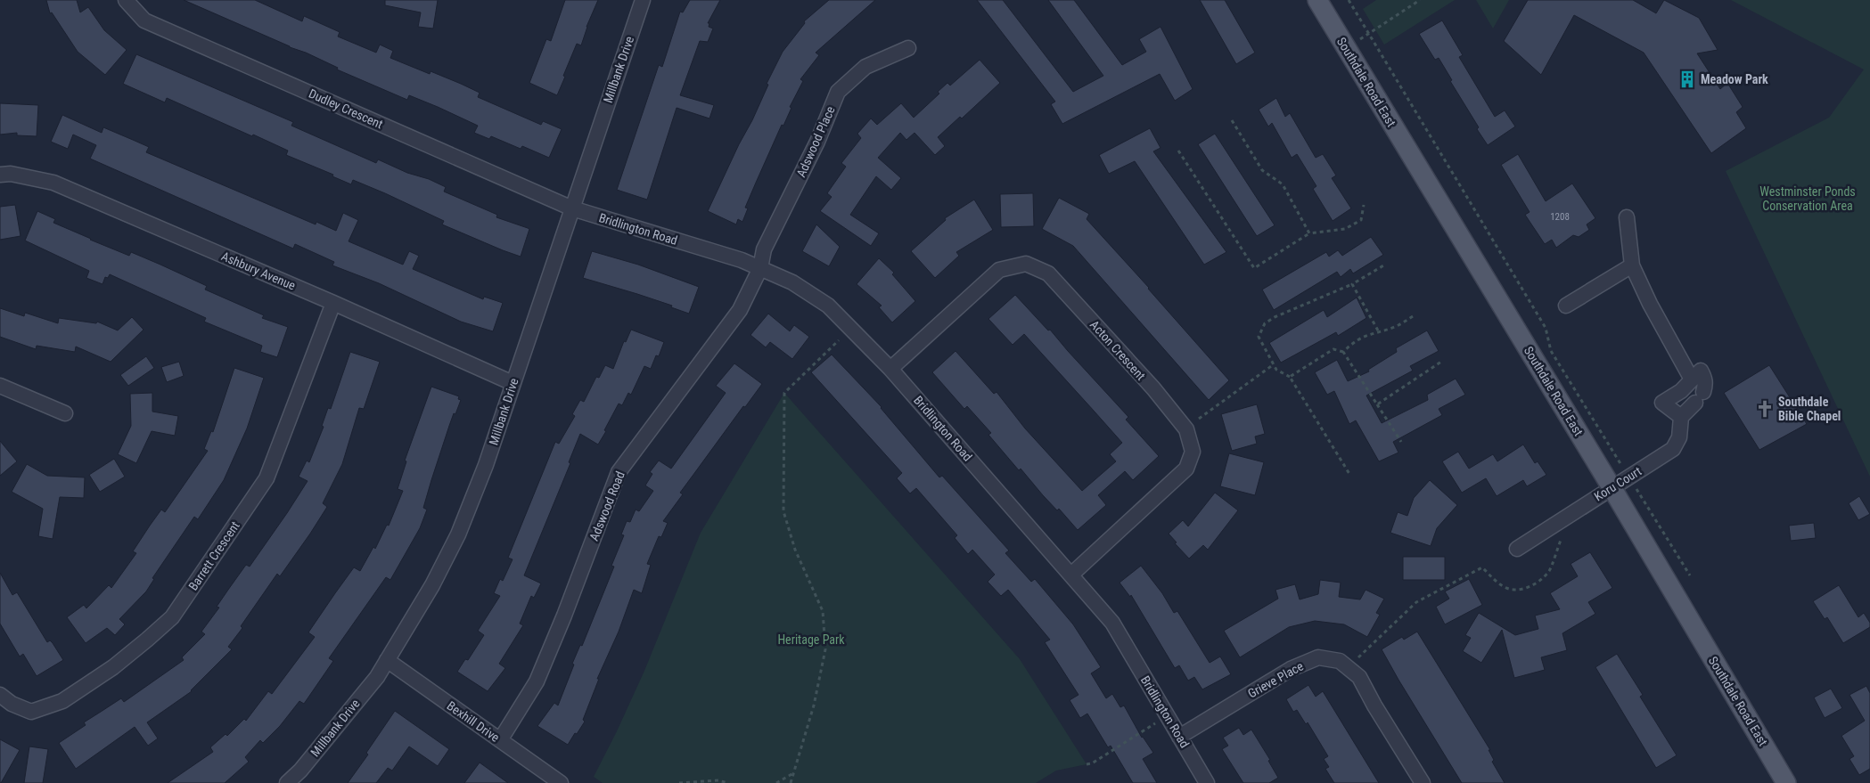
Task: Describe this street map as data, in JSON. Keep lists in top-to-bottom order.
{
  "streets": {
    "main road": ["Southdale Road East"],
    "street": [
      "Millbank Drive",
      "Dudley Crescent",
      "Adswood Place",
      "Bridlington Road",
      "Ashbury Avenue",
      "Acton Crescent",
      "Koru Court",
      "Adswood Road",
      "Barrett Crescent",
      "Grieve Place",
      "Bexhill Drive"
    ]
  },
  "crossings": [
    ["Millbank Drive", "Dudley Crescent"],
    ["Millbank Drive", "Bridlington Road"],
    ["Millbank Drive", "Ashbury Avenue"],
    ["Millbank Drive", "Bexhill Drive"],
    ["Southdale Road East", "Koru Court"],
    ["Dudley Crescent", "Bridlington Road"],
    ["Adswood Place", "Bridlington Road"],
    ["Adswood Place", "Adswood Road"],
    ["Bridlington Road", "Acton Crescent"],
    ["Bridlington Road", "Adswood Road"],
    ["Bridlington Road", "Grieve Place"],
    ["Ashbury Avenue", "Barrett Crescent"],
    ["Adswood Road", "Bexhill Drive"]
  ],
  "parks": ["Westminster Ponds Conservation Area", "Heritage Park"],
  "places": {
    "building": ["Meadow Park"],
    "church": ["Southdale Bible Chapel"]
  },
  "house_numbers": ["1208"]
}
